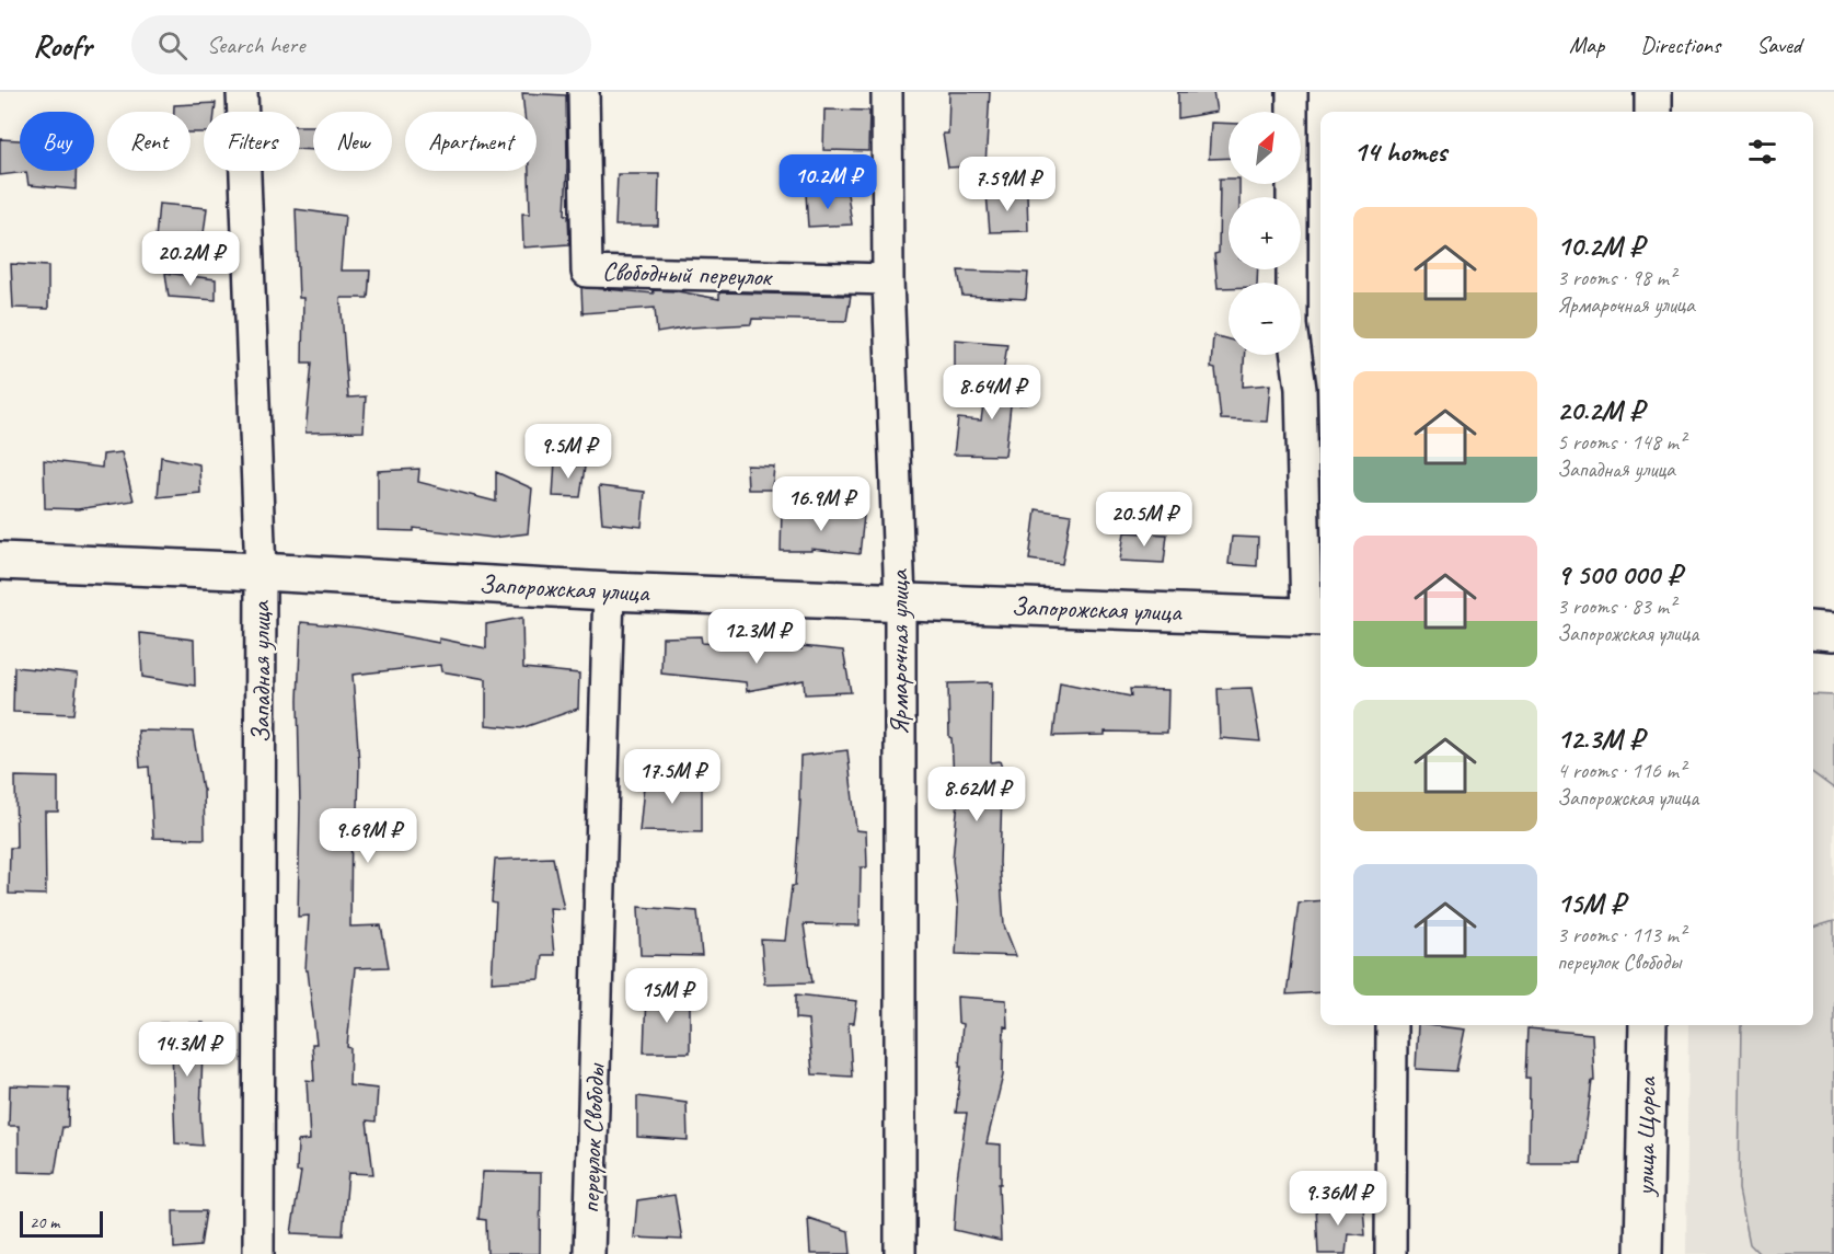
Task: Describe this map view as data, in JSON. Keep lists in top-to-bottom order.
{
  "streets": {
    "street": [
      "Свободный переулок",
      "Запорожская улица",
      "Ярмарочная улица",
      "Западная улица",
      "улица Щорса",
      "переулок Свободы"
    ]
  },
  "crossings": [
    ["Свободный переулок", "Ярмарочная улица"],
    ["Запорожская улица", "Ярмарочная улица"],
    ["Запорожская улица", "Западная улица"],
    ["Запорожская улица", "переулок Свободы"]
  ],
  "scale_bar": "20 m",
  "north": "top right",
  "page": {
    "header": "Roofr",
    "search": "Search here",
    "nav": ["Map", "Directions", "Saved"],
    "map_buttons": ["+", "−"],
    "chip": [
      "Buy",
      "Rent",
      "Filters",
      "New",
      "Apartment"
    ],
    "heading": "14 homes",
    "price": [
      "10.2M ₽",
      "7.59M ₽",
      "20.2M ₽",
      "8.64M ₽",
      "9.5M ₽",
      "16.9M ₽",
      "20.5M ₽",
      "12.3M ₽",
      "17.5M ₽",
      "8.62M ₽",
      "9.69M ₽",
      "15M ₽",
      "14.3M ₽",
      "9.36M ₽"
    ],
    "list": [
      {
        "name": "10.2M ₽",
        "note": "3 rooms · 98 m² · Ярмарочная улица"
      },
      {
        "name": "20.2M ₽",
        "note": "5 rooms · 148 m² · Западная улица"
      },
      {
        "name": "9 500 000 ₽",
        "note": "3 rooms · 83 m² · Запорожская улица"
      },
      {
        "name": "12.3M ₽",
        "note": "4 rooms · 116 m² · Запорожская улица"
      },
      {
        "name": "15M ₽",
        "note": "3 rooms · 113 m² · переулок Свободы"
      }
    ],
    "scale": "20 m"
  }
}
